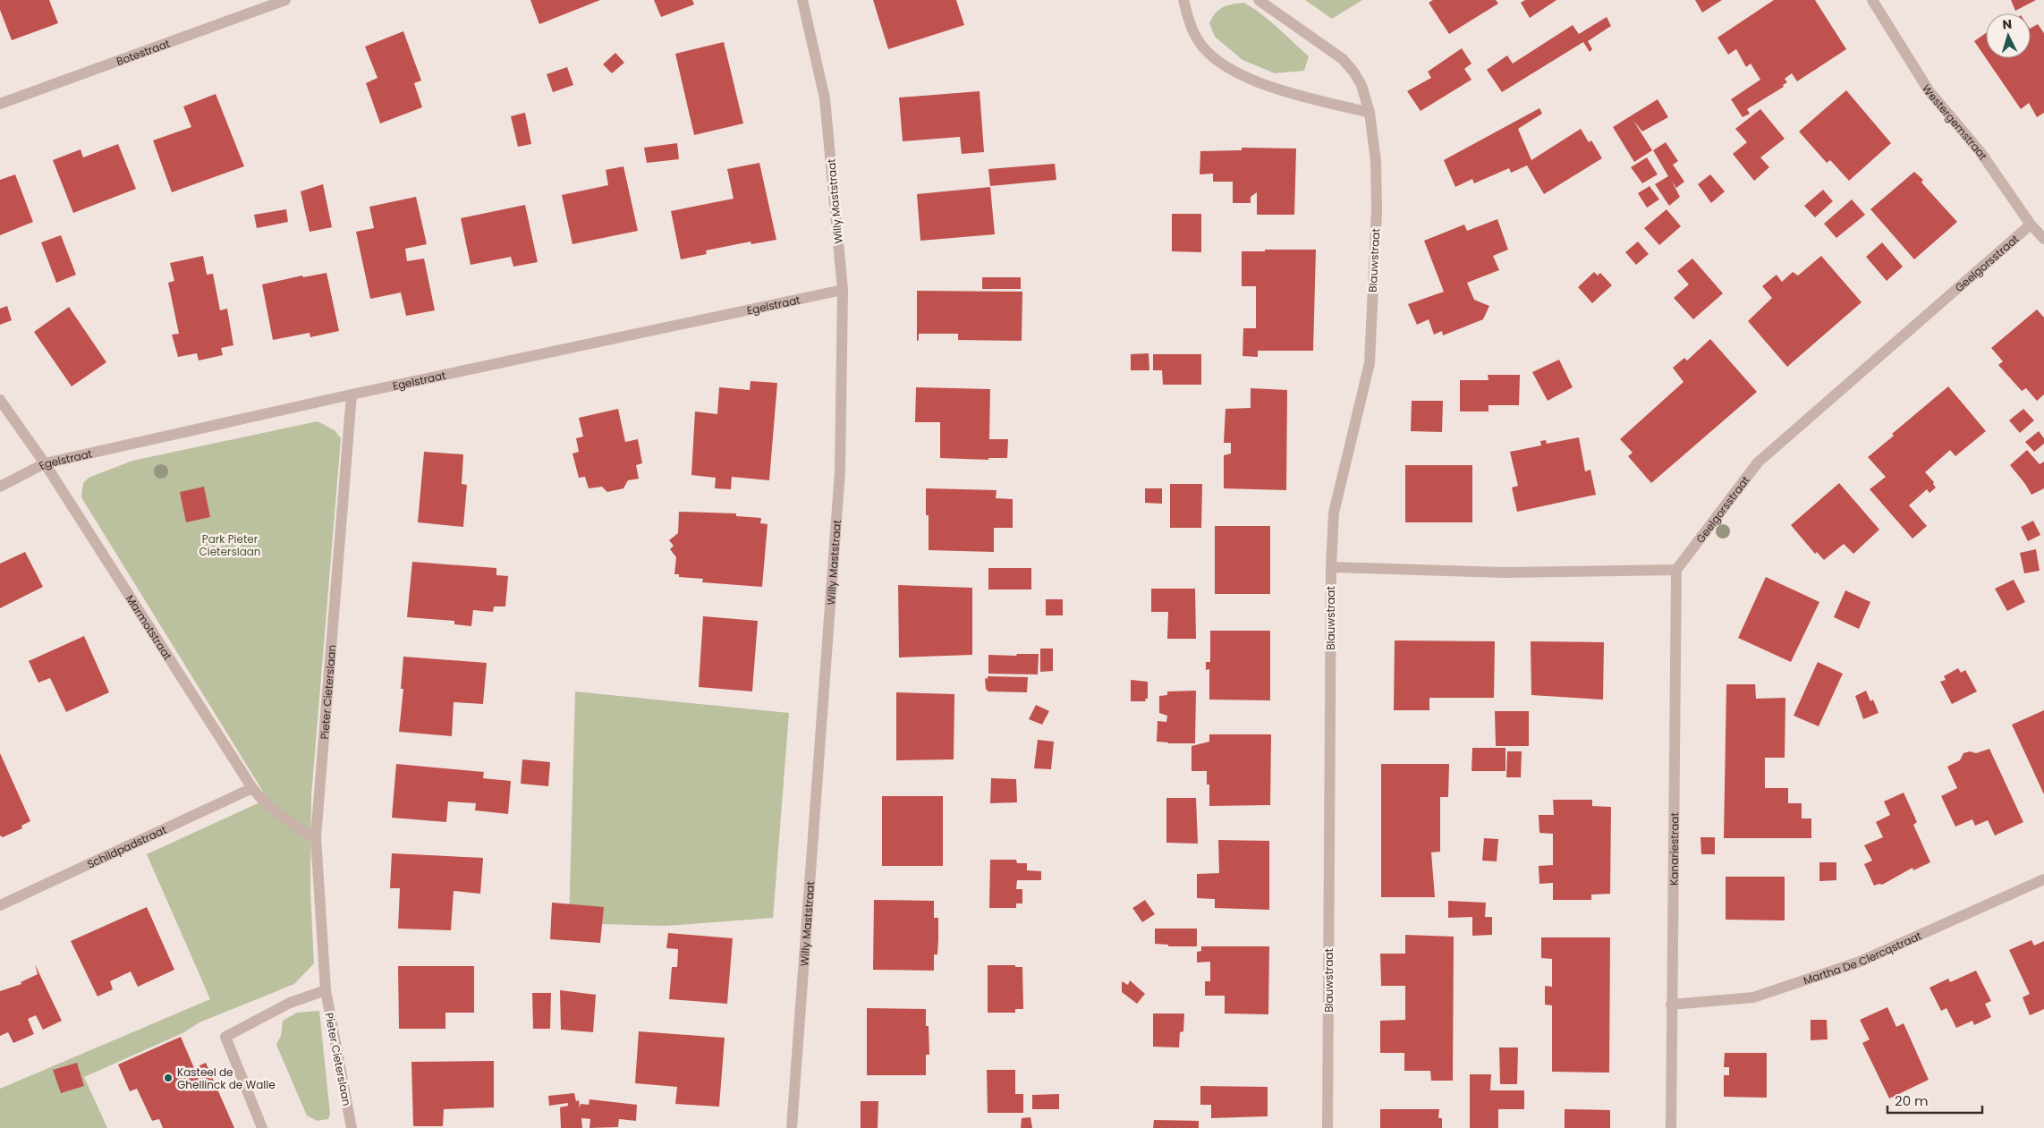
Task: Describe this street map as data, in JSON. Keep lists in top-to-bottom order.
{
  "streets": {
    "street": [
      "Botestraat",
      "Westergemstraat",
      "Willy Maststraat",
      "Blauwstraat",
      "Geelgorsstraat",
      "Egelstraat",
      "Marmotstraat",
      "Pieter Cieterslaan",
      "Schildpadstraat",
      "Kanariestraat",
      "Martha De Clercqstraat"
    ]
  },
  "crossings": [
    ["Westergemstraat", "Geelgorsstraat"],
    ["Willy Maststraat", "Egelstraat"],
    ["Geelgorsstraat", "Kanariestraat"],
    ["Egelstraat", "Marmotstraat"],
    ["Egelstraat", "Pieter Cieterslaan"],
    ["Marmotstraat", "Pieter Cieterslaan"],
    ["Marmotstraat", "Schildpadstraat"],
    ["Kanariestraat", "Martha De Clercqstraat"]
  ],
  "parks": ["Park Pieter Cieterslaan"],
  "places": ["Kasteel de Ghellinck de Walle"],
  "scale_bar": "20 m",
  "north": "top"
}
